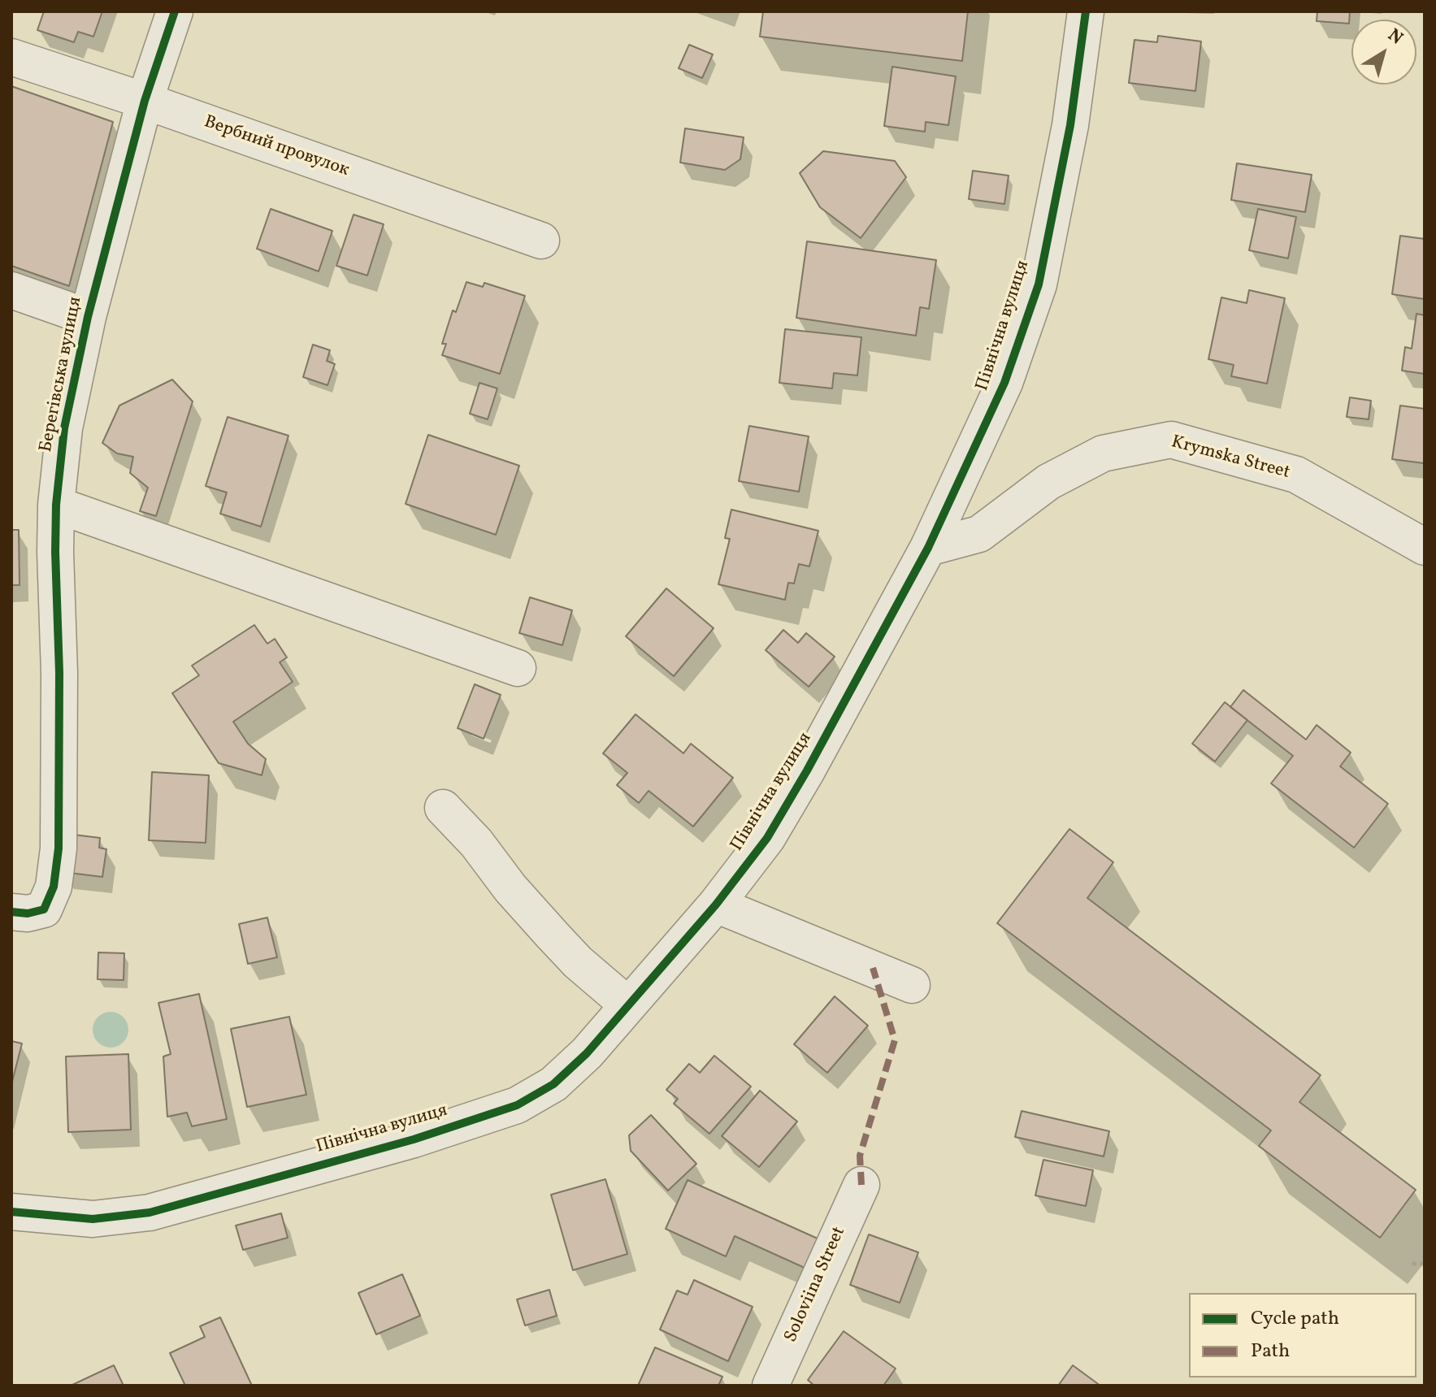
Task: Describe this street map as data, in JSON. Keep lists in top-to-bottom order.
{
  "streets": {
    "street": [
      "Вербний провулок",
      "Північна вулиця",
      "Берегівська вулиця",
      "Krymska Street",
      "Soloviina Street"
    ]
  },
  "crossings": [
    ["Вербний провулок", "Берегівська вулиця"],
    ["Північна вулиця", "Krymska Street"]
  ],
  "legend": ["Cycle path", "Path"],
  "north": "top right"
}
